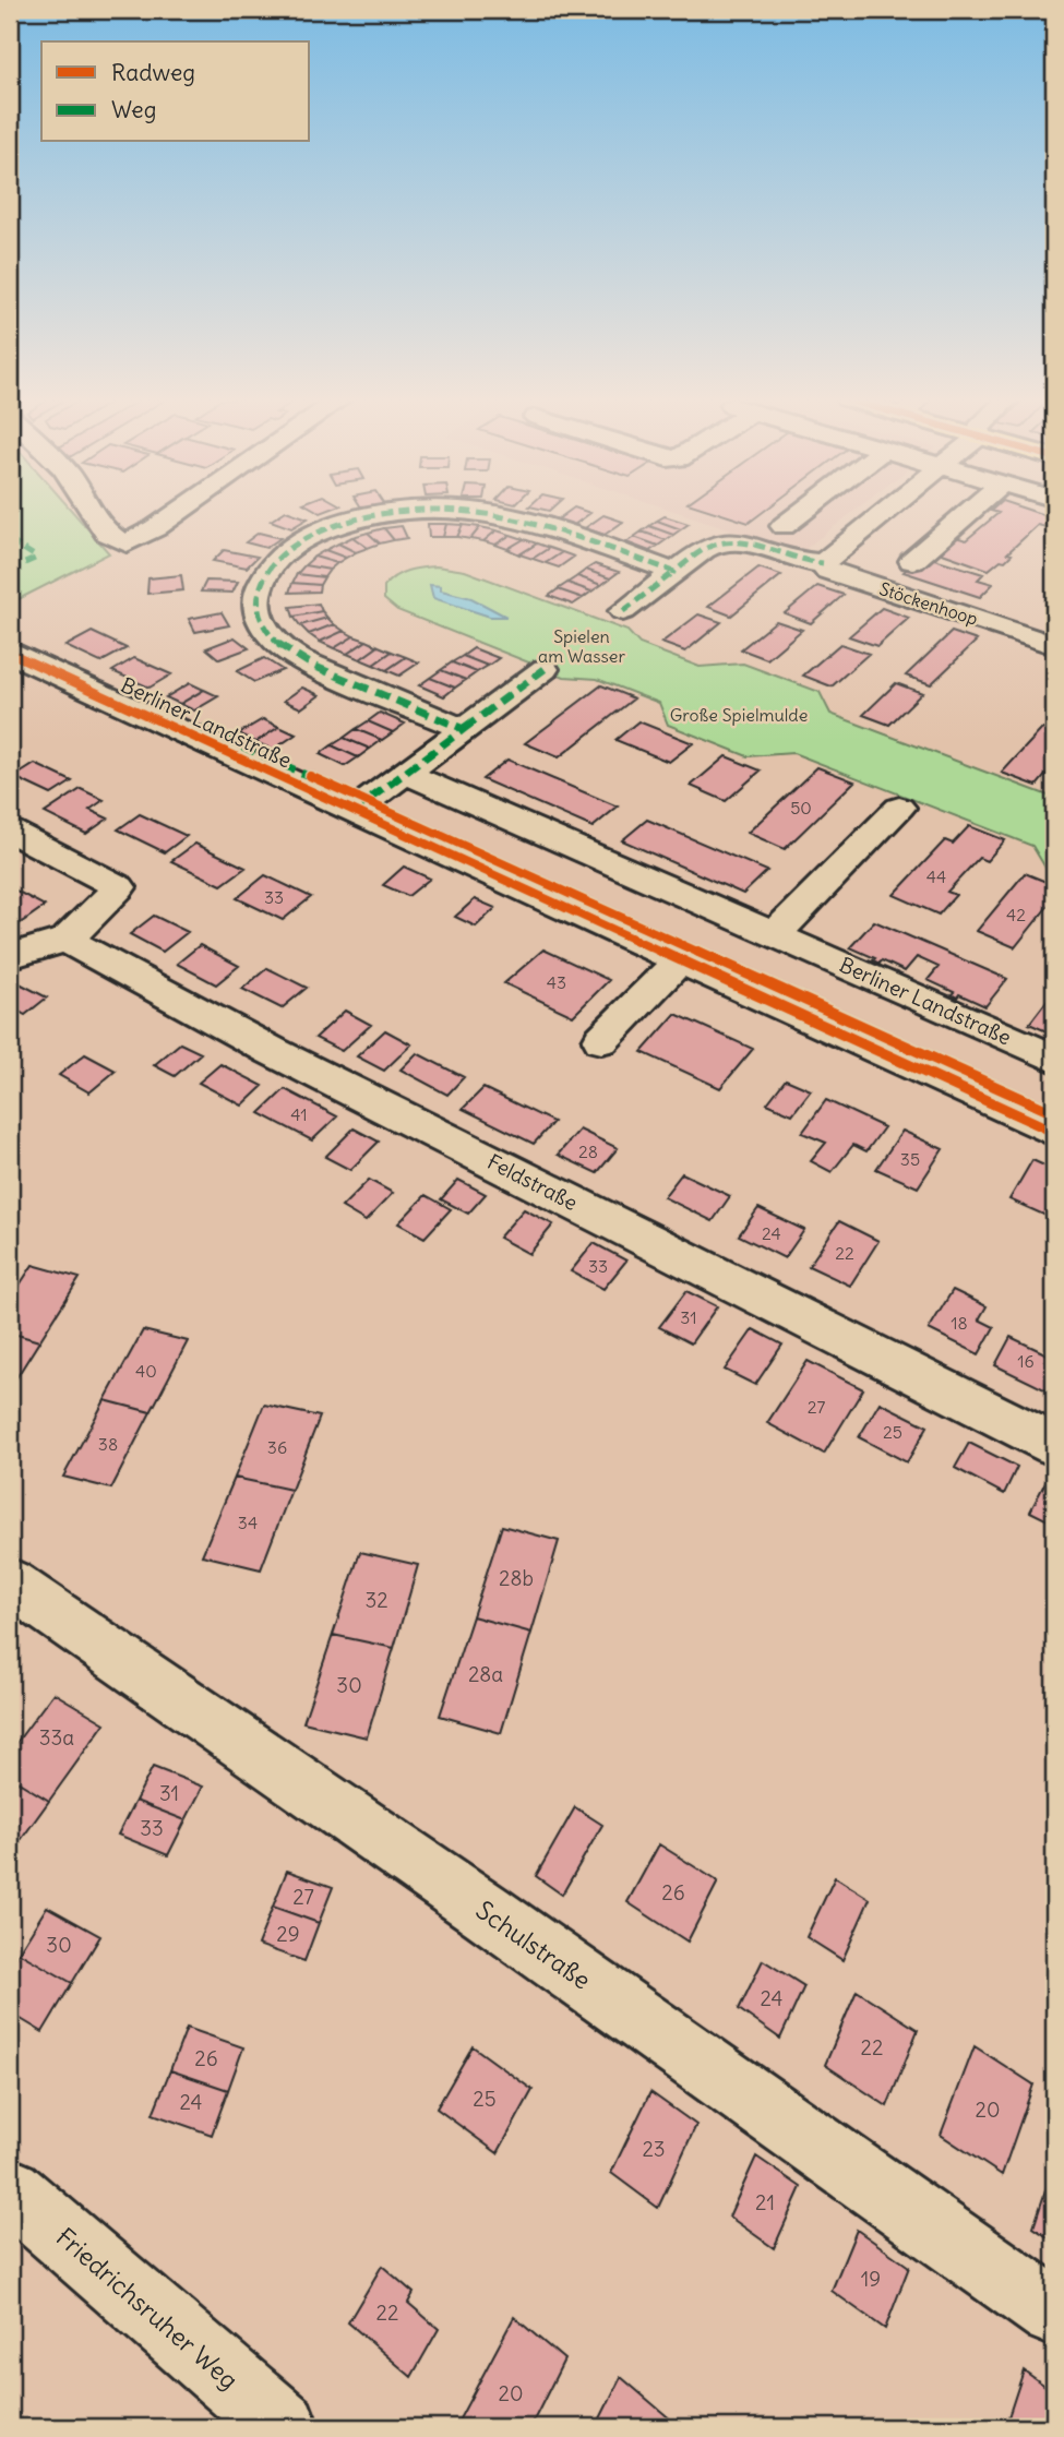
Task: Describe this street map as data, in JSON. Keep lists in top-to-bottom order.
{
  "streets": {
    "street": [
      "Stöckenhoop",
      "Berliner Landstraße",
      "Feldstraße",
      "Schulstraße",
      "Friedrichsruher Weg"
    ]
  },
  "parks": ["Spielen am Wasser", "Große Spielmulde"],
  "house_numbers": [
    "50",
    "44",
    "33",
    "42",
    "43",
    "41",
    "28",
    "35",
    "24",
    "22",
    "33",
    "31",
    "18",
    "16",
    "40",
    "27",
    "25",
    "38",
    "36",
    "34",
    "28b",
    "32",
    "28a",
    "30",
    "33a",
    "31",
    "33",
    "26",
    "27",
    "29",
    "30",
    "24",
    "22",
    "26",
    "25",
    "24",
    "20",
    "23",
    "21",
    "19",
    "22",
    "20"
  ],
  "legend": ["Radweg", "Weg"]
}
